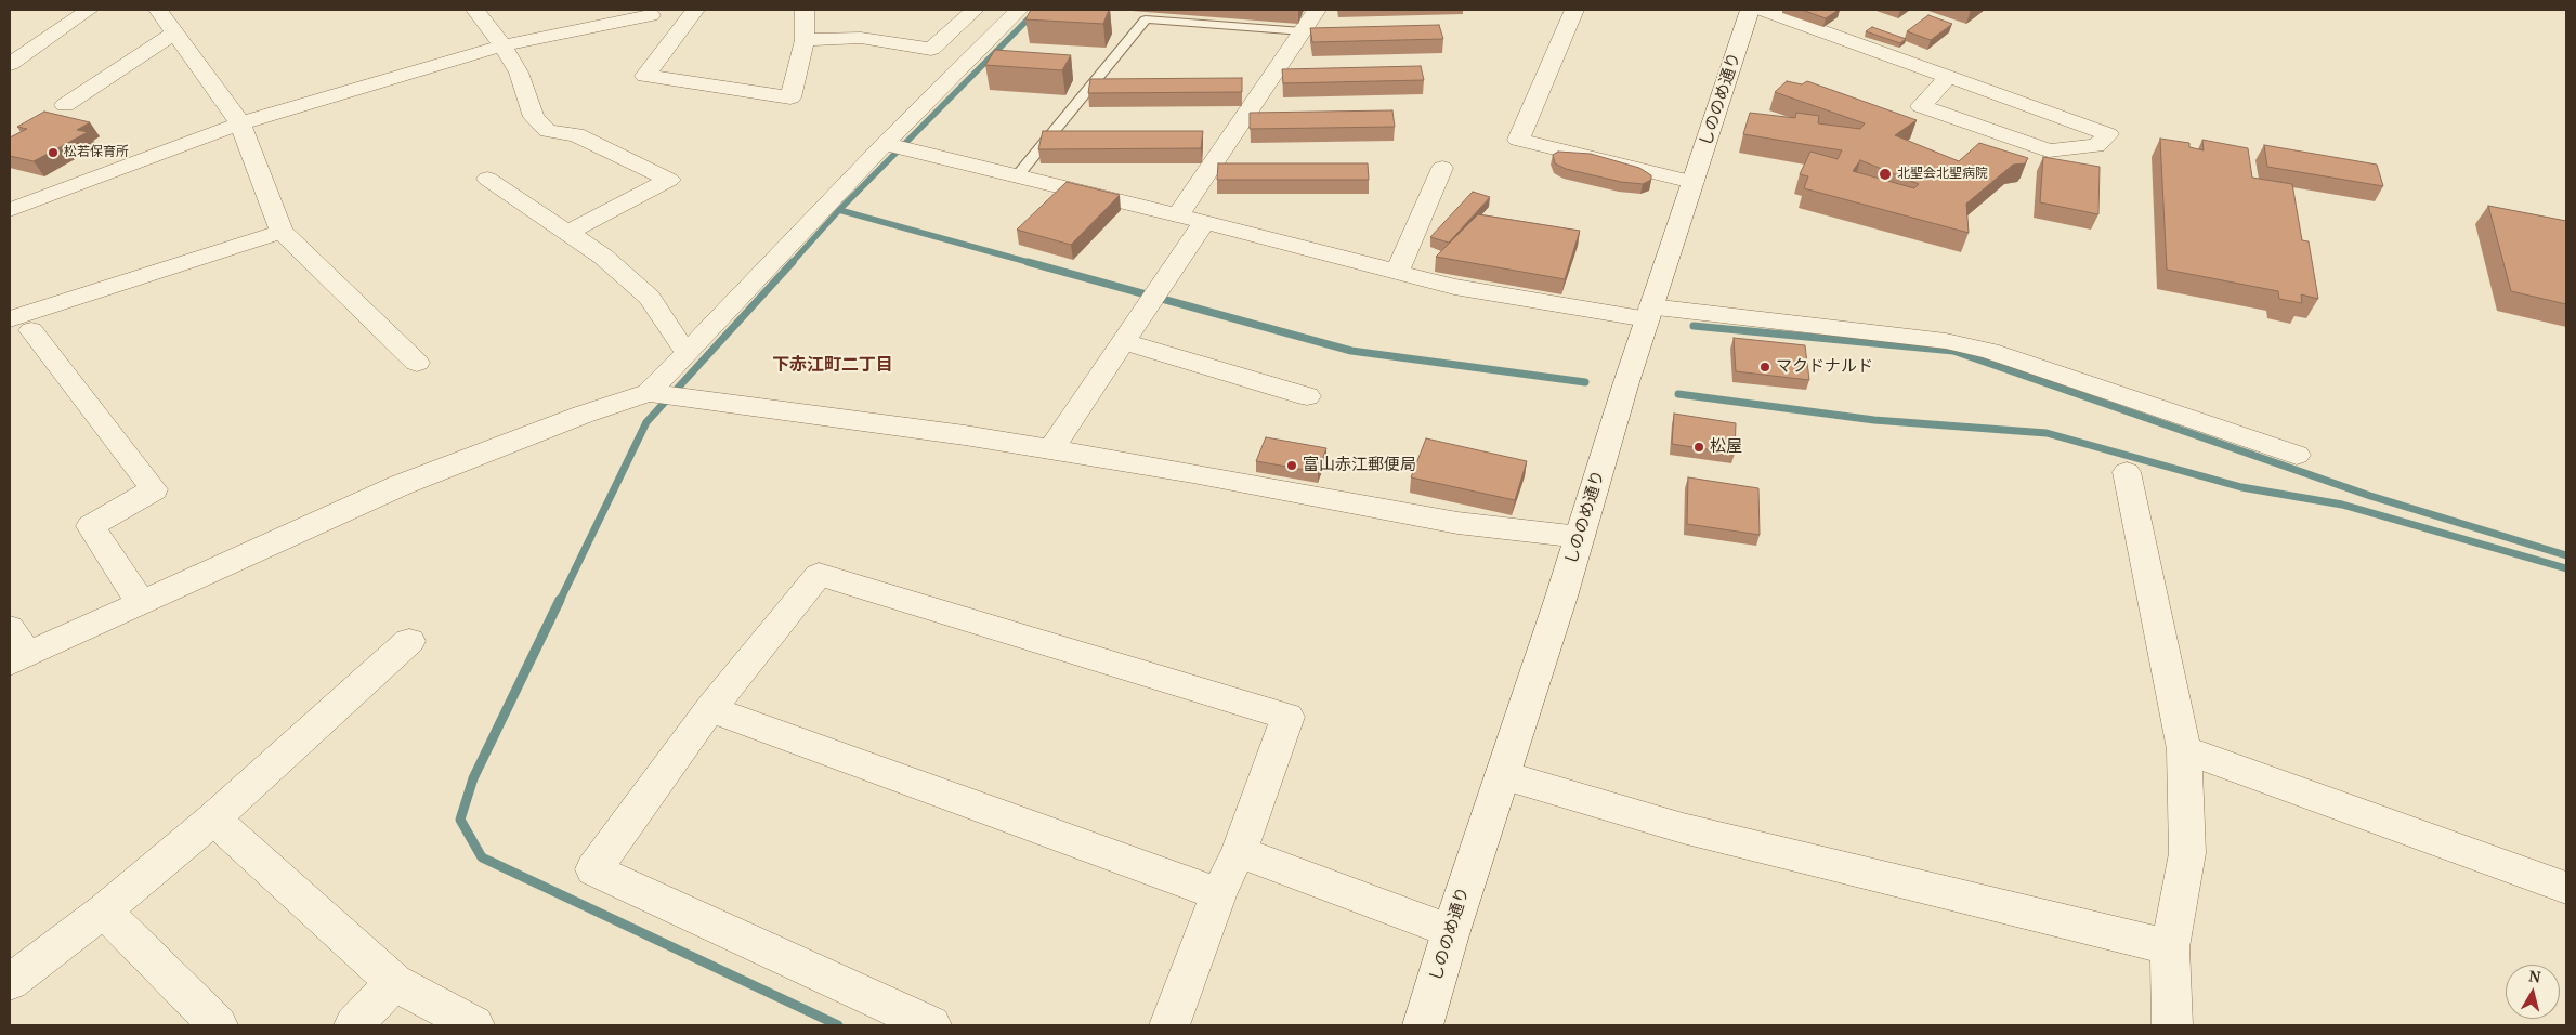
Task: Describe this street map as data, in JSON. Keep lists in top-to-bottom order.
{
  "streets": {
    "street": ["しののめ通り"]
  },
  "districts": ["下赤江町二丁目"],
  "places": [
    "松若保育所",
    "北聖会北聖病院",
    "マクドナルド",
    "松屋",
    "富山赤江郵便局"
  ],
  "north": "top"
}
